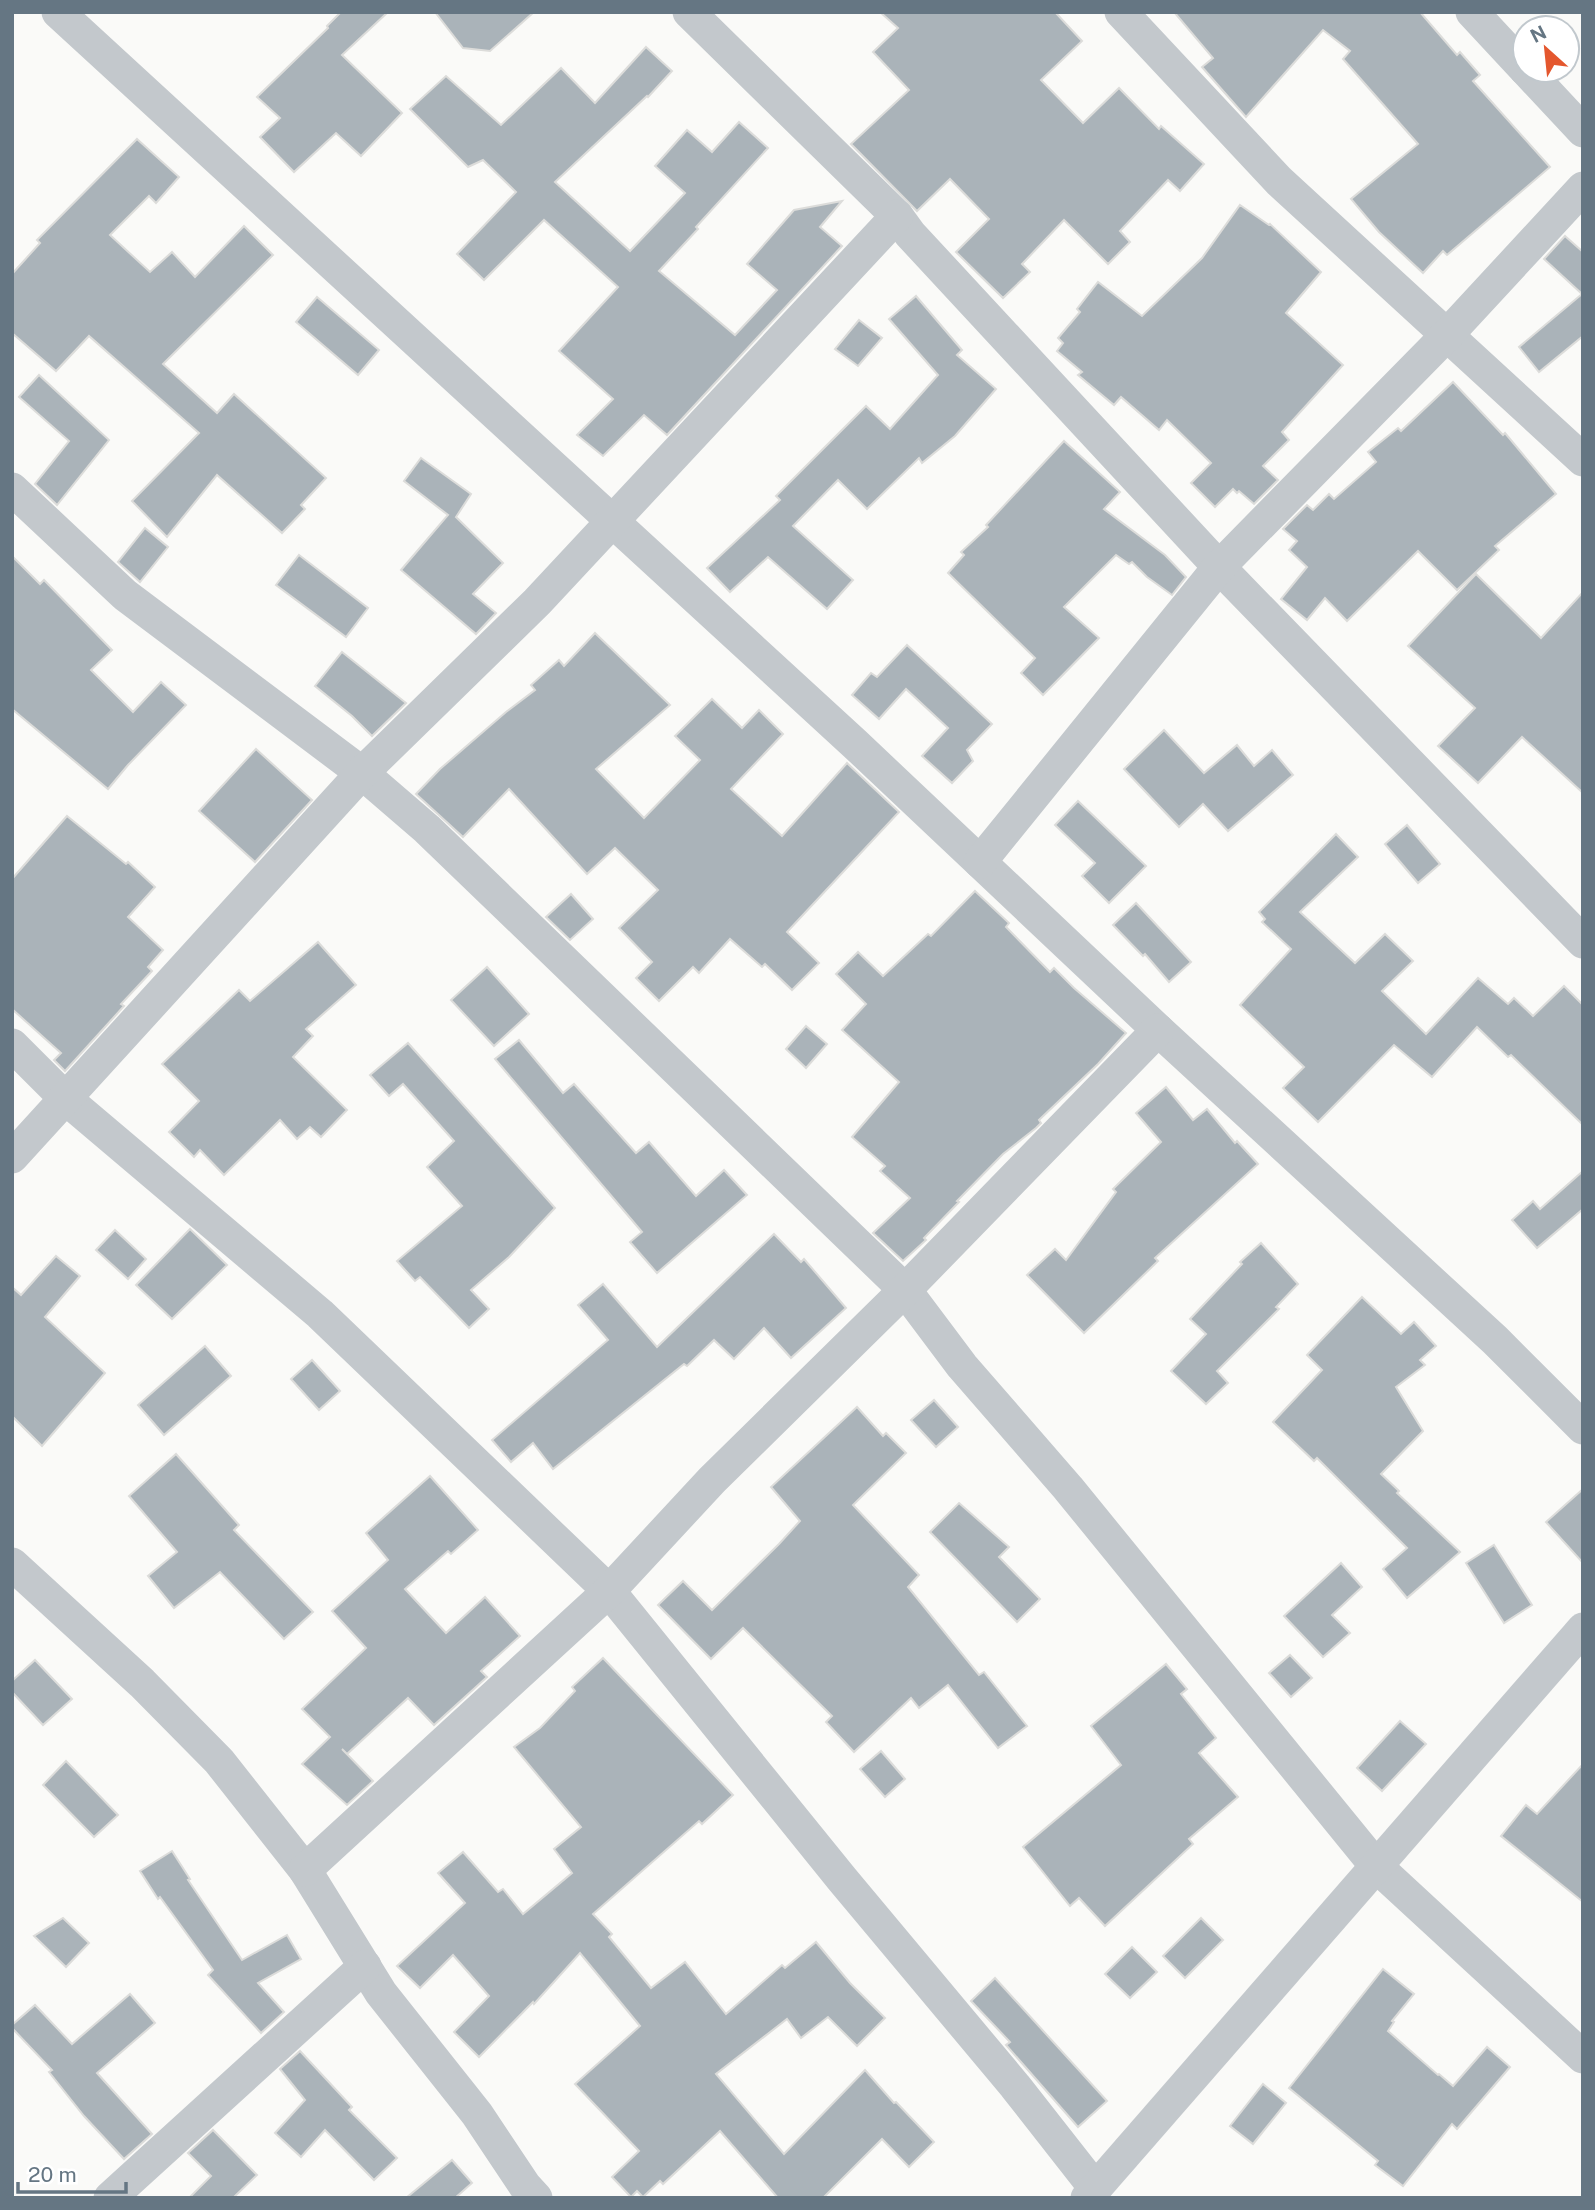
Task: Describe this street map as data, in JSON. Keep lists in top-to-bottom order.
{
  "scale_bar": "20 m",
  "north": "top left"
}
